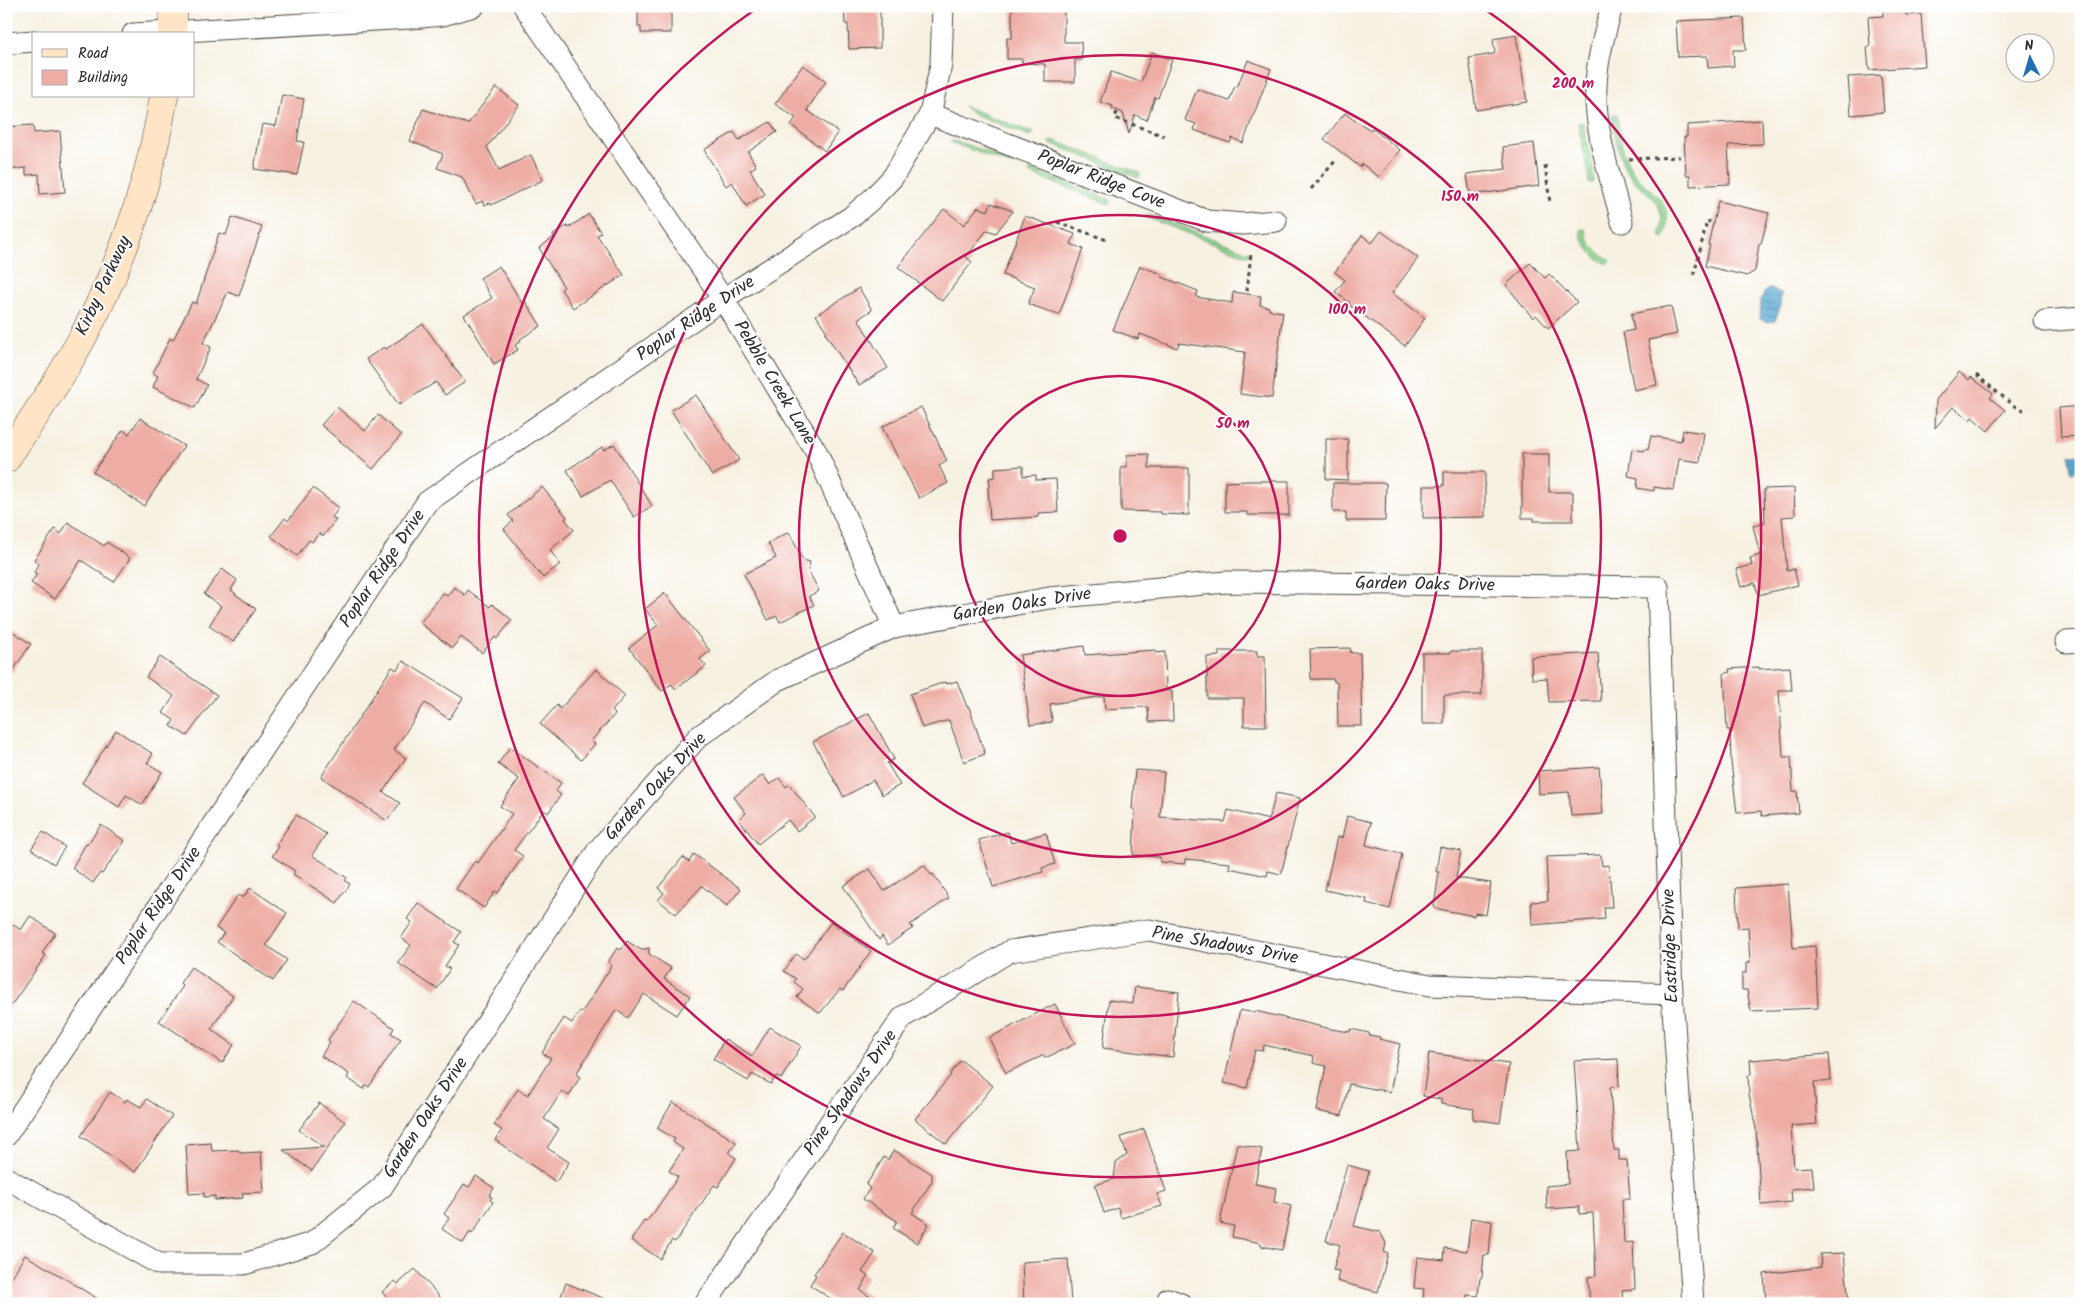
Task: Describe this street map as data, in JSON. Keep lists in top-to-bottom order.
{
  "streets": {
    "main road": ["Kirby Parkway"],
    "street": [
      "Poplar Ridge Cove",
      "Poplar Ridge Drive",
      "Pebble Creek Lane",
      "Garden Oaks Drive",
      "Pine Shadows Drive",
      "Eastridge Drive"
    ]
  },
  "crossings": [
    ["Poplar Ridge Cove", "Poplar Ridge Drive"],
    ["Poplar Ridge Drive", "Pebble Creek Lane"],
    ["Pebble Creek Lane", "Garden Oaks Drive"],
    ["Garden Oaks Drive", "Eastridge Drive"],
    ["Pine Shadows Drive", "Eastridge Drive"]
  ],
  "legend": ["Road", "Building"],
  "north": "top",
  "rings": [
    "200 m",
    "150 m",
    "100 m",
    "50 m"
  ]
}
